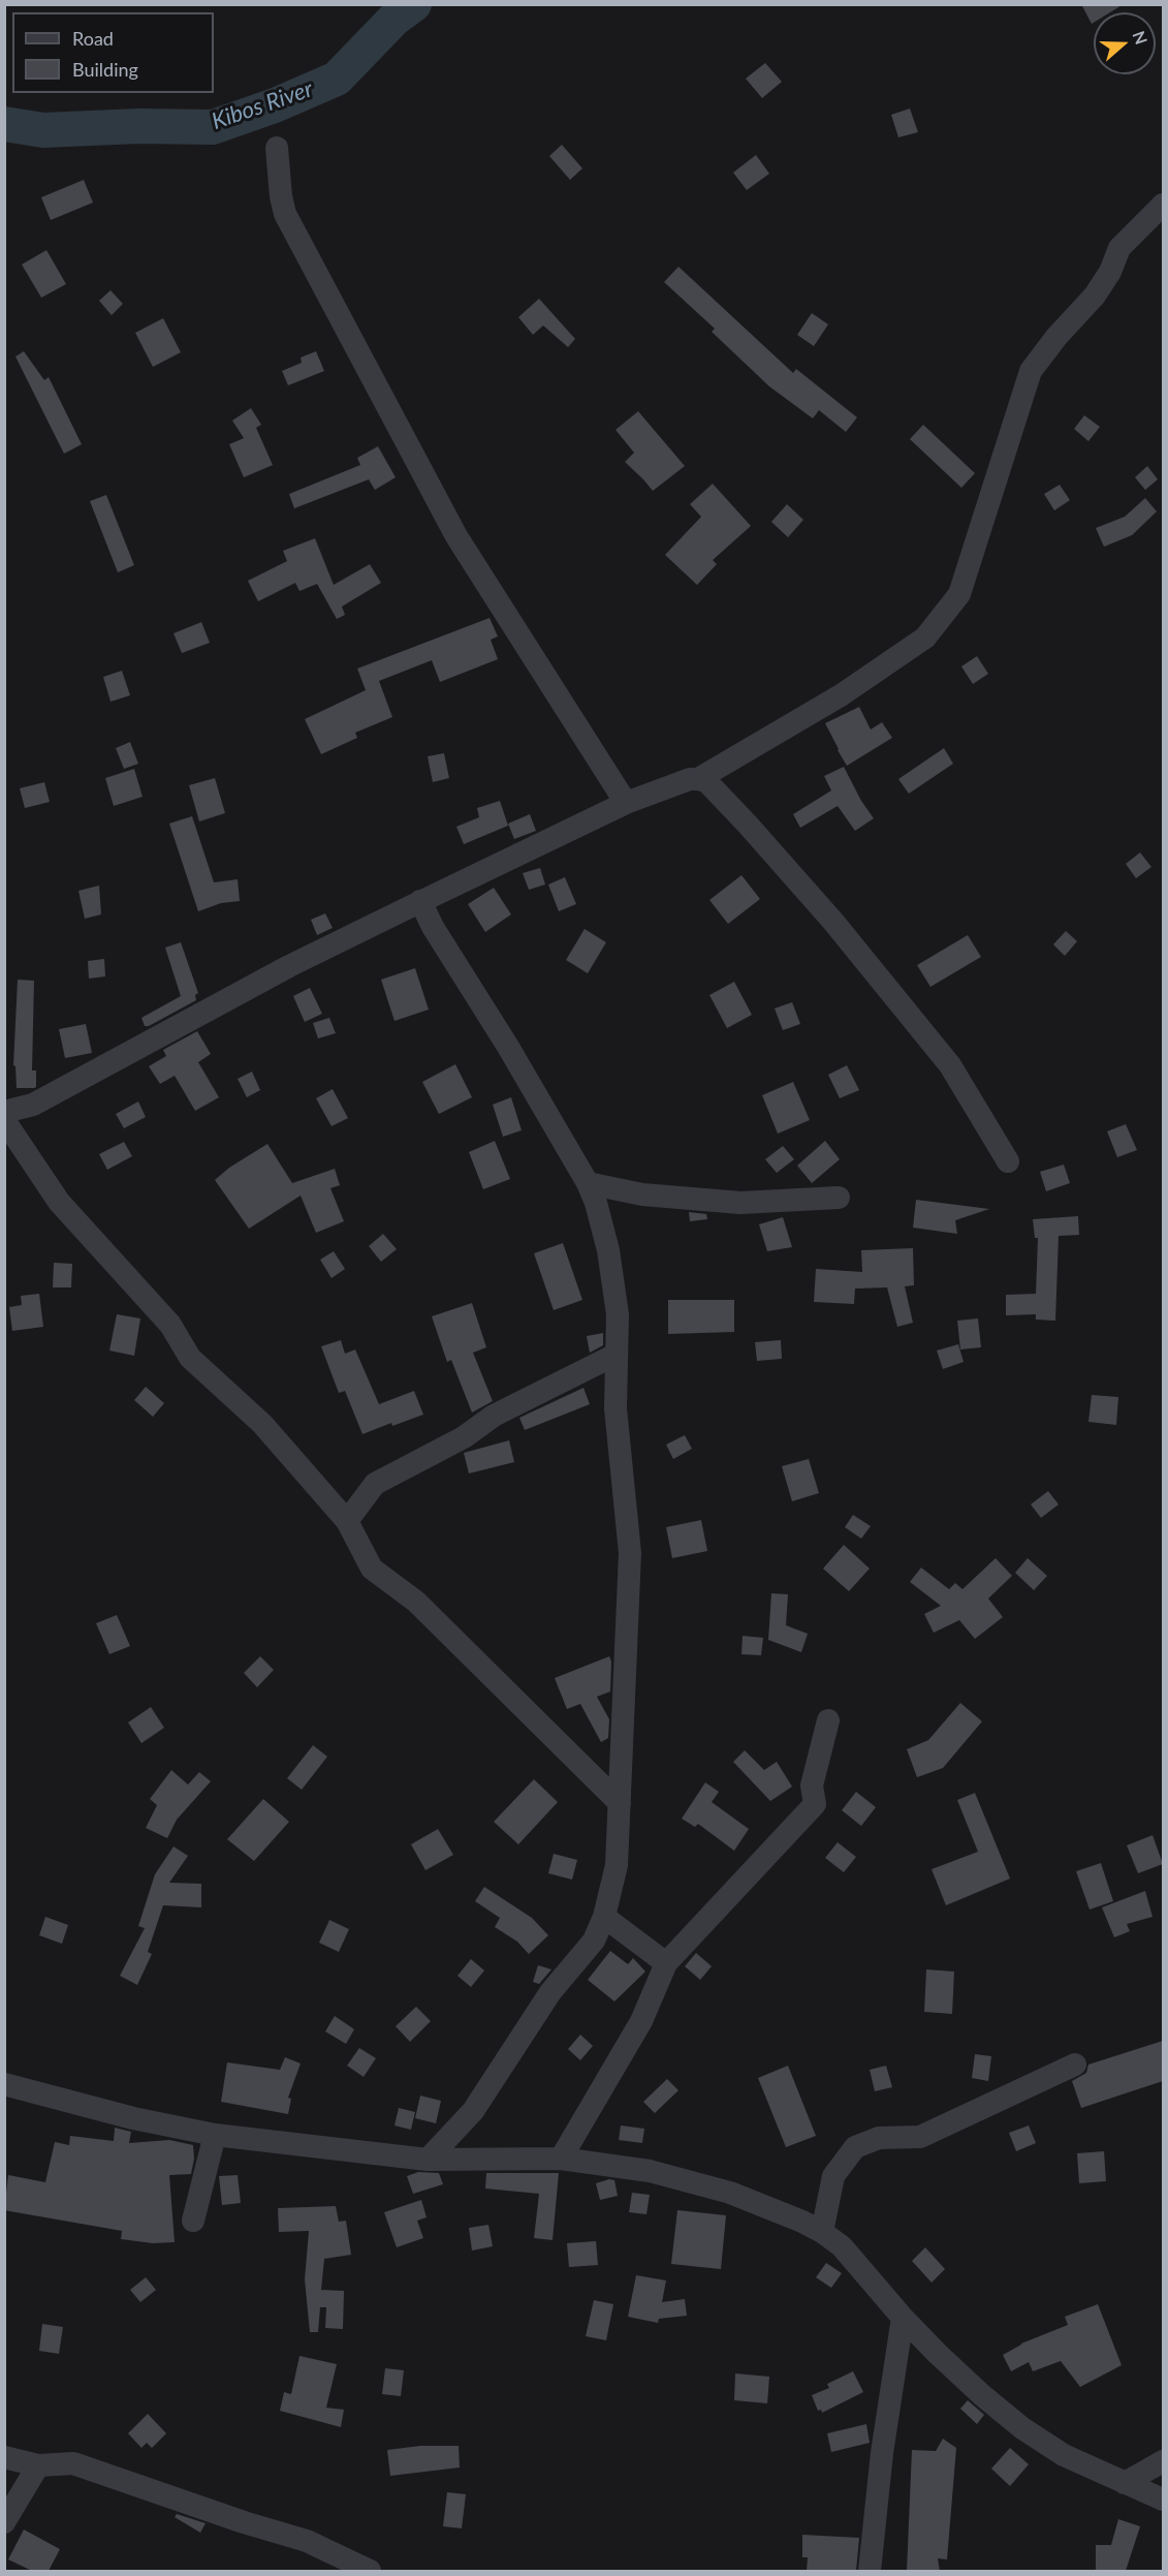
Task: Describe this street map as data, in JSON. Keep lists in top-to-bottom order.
{
  "water": ["Kibos River"],
  "legend": ["Road", "Building"],
  "north": "right"
}
